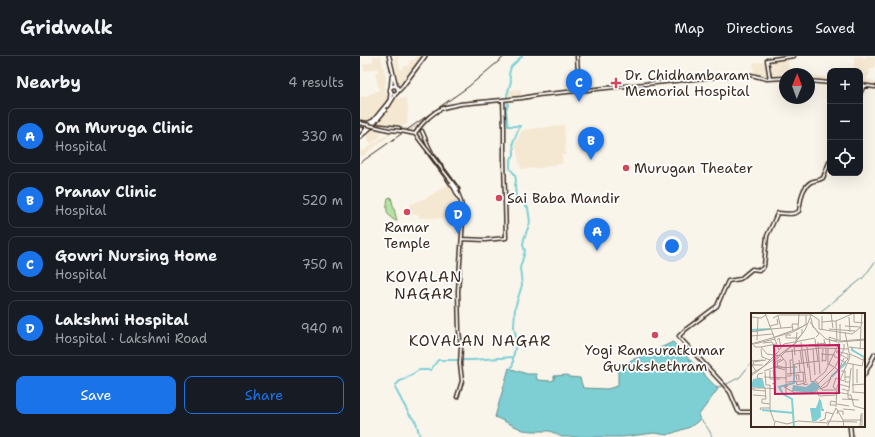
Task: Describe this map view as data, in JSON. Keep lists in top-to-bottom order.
{
  "districts": ["KOVALAN NAGAR", "KOVALAN NAGAR"],
  "places": {
    "health": ["Dr. Chidhambaram Memorial Hospital"],
    "other": [
      "Murugan Theater",
      "Sai Baba Mandir",
      "Ramar Temple",
      "Yogi Ramsuratkumar Gurukshethram"
    ]
  },
  "north": "top",
  "page": {
    "header": "Gridwalk",
    "nav": ["Map", "Directions", "Saved"],
    "heading": ["Nearby", "4 results"],
    "map_buttons": ["+", "−"],
    "pins": [
      "C",
      "B",
      "D",
      "A"
    ],
    "list": [
      {
        "mark": "A",
        "name": "Om Muruga Clinic",
        "note": "Hospital",
        "value": "330 m"
      },
      {
        "mark": "B",
        "name": "Pranav Clinic",
        "note": "Hospital",
        "value": "520 m"
      },
      {
        "mark": "C",
        "name": "Gowri Nursing Home",
        "note": "Hospital",
        "value": "750 m"
      },
      {
        "mark": "D",
        "name": "Lakshmi Hospital",
        "note": "Hospital · Lakshmi Road",
        "value": "940 m"
      }
    ],
    "buttons": ["Save", "Share"]
  }
}
